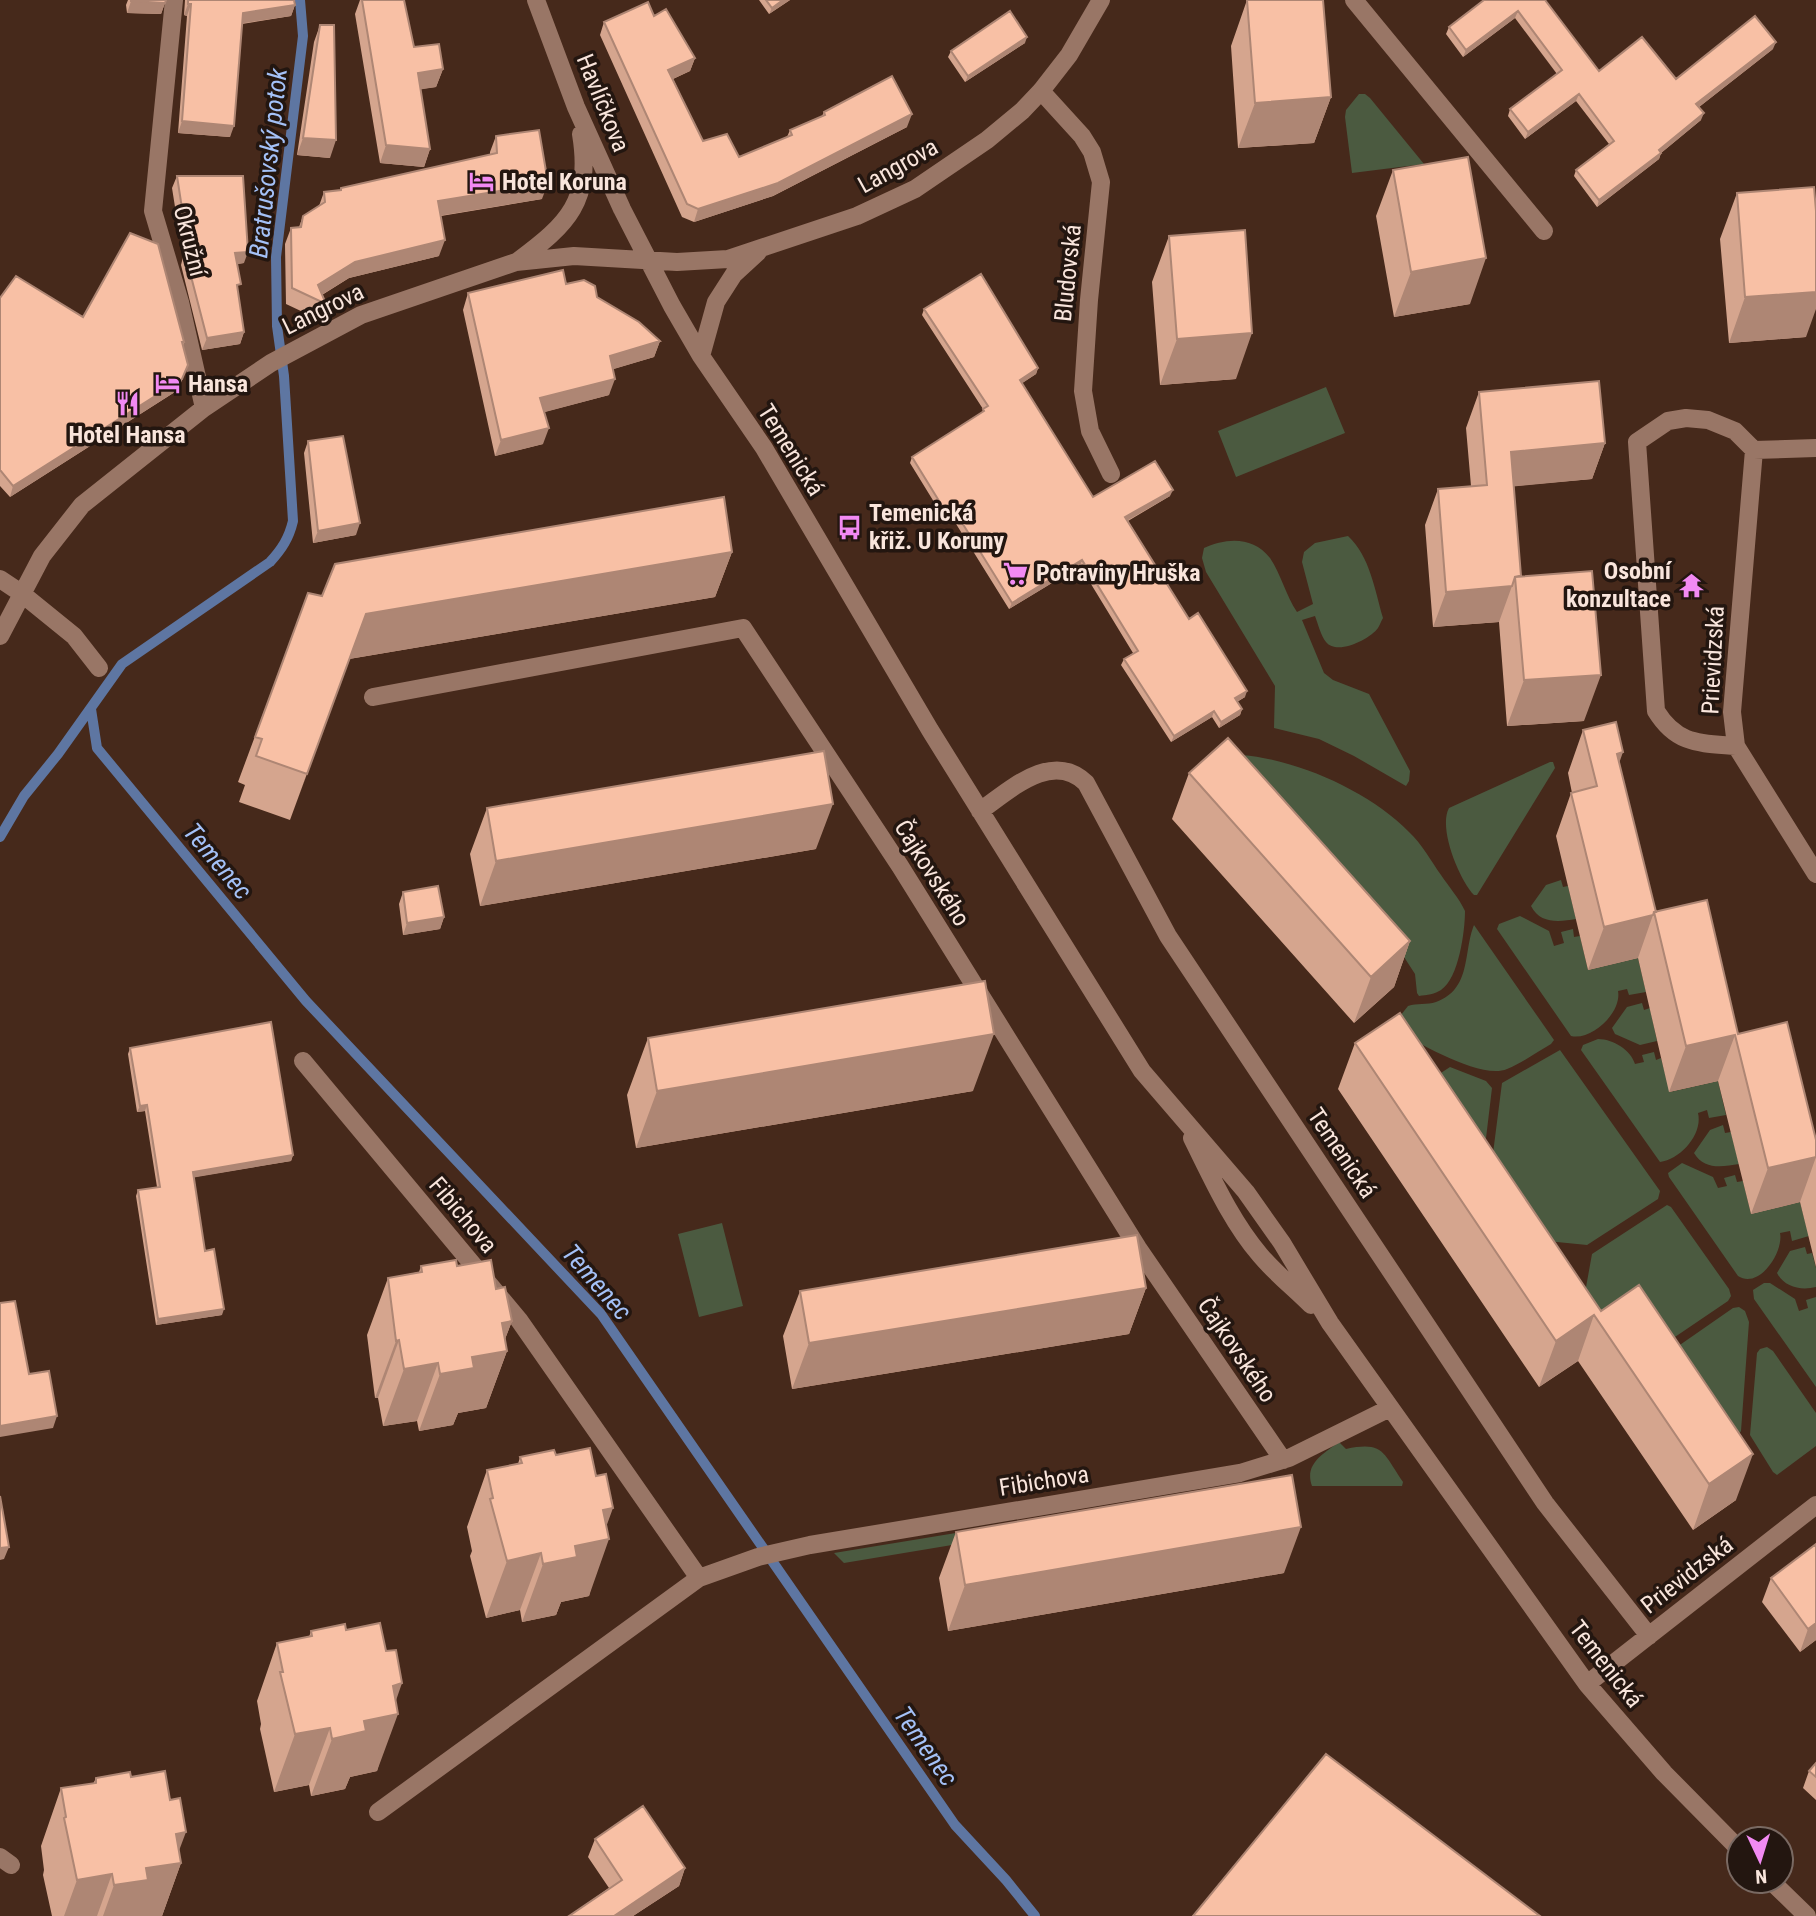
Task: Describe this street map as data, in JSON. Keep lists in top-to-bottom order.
{
  "streets": {
    "street": [
      "Havlíčkova",
      "Langrova",
      "Okružní",
      "Bludovská",
      "Temenická",
      "Prievidzská",
      "Čajkovského",
      "Fibichova"
    ]
  },
  "crossings": [
    ["Havlíčkova", "Langrova"],
    ["Havlíčkova", "Temenická"],
    ["Langrova", "Okružní"],
    ["Langrova", "Bludovská"],
    ["Langrova", "Temenická"],
    ["Temenická", "Prievidzská"],
    ["Temenická", "Fibichova"],
    ["Čajkovského", "Fibichova"]
  ],
  "water": ["Bratrušovský potok", "Temenec"],
  "places": {
    "hotel": ["Hotel Koruna", "Hansa"],
    "restaurant": ["Hotel Hansa"],
    "bus stop": ["Temenická křiž. U Koruny"],
    "supermarket": ["Potraviny Hruška"],
    "temple": ["Osobní konzultace"]
  },
  "north": "bottom"
}
